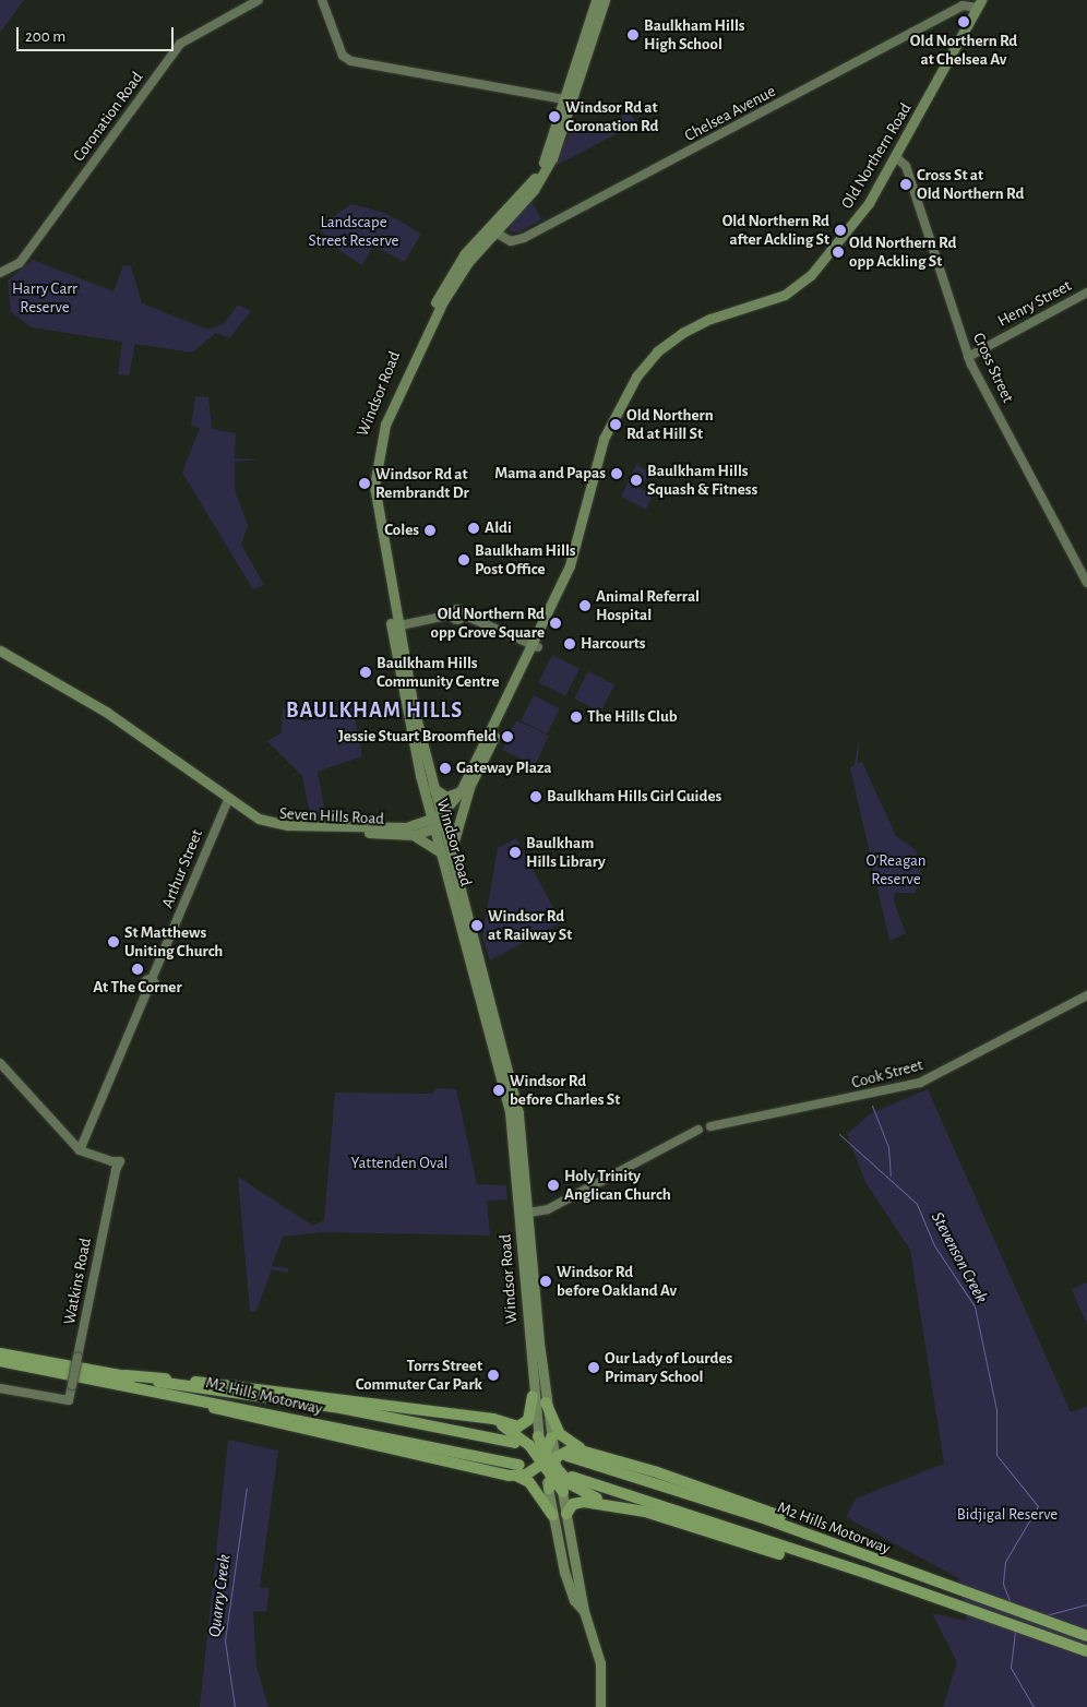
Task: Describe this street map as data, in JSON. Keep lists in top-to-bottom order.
{
  "streets": {
    "highway": ["M2 Hills Motorway"],
    "main road": ["Old Northern Road", "Windsor Road", "Seven Hills Road"],
    "street": [
      "Chelsea Avenue",
      "Coronation Road",
      "Henry Street",
      "Cross Street",
      "Arthur Street",
      "Cook Street",
      "Watkins Road"
    ]
  },
  "crossings": [
    ["Chelsea Avenue", "Old Northern Road"],
    ["Chelsea Avenue", "Windsor Road"],
    ["Old Northern Road", "Cross Street"],
    ["Old Northern Road", "Windsor Road"],
    ["Old Northern Road", "Seven Hills Road"],
    ["Henry Street", "Cross Street"],
    ["Windsor Road", "Seven Hills Road"],
    ["Windsor Road", "Cook Street"],
    ["Seven Hills Road", "Arthur Street"],
    ["Arthur Street", "Watkins Road"]
  ],
  "districts": ["BAULKHAM HILLS"],
  "water": ["Stevenson Creek", "Quarry Creek"],
  "parks": [
    "Landscape Street Reserve",
    "Harry Carr Reserve",
    "O'Reagan Reserve",
    "Yattenden Oval",
    "Bidjigal Reserve"
  ],
  "places": [
    "Old Northern Rd at Chelsea Av",
    "Baulkham Hills High School",
    "Windsor Rd at Coronation Rd",
    "Cross St at Old Northern Rd",
    "Old Northern Rd after Ackling St",
    "Old Northern Rd opp Ackling St",
    "Old Northern Rd at Hill St",
    "Mama and Papas",
    "Baulkham Hills Squash & Fitness",
    "Windsor Rd at Rembrandt Dr",
    "Aldi",
    "Coles",
    "Baulkham Hills Post Office",
    "Animal Referral Hospital",
    "Old Northern Rd opp Grove Square",
    "Harcourts",
    "Baulkham Hills Community Centre",
    "The Hills Club",
    "Jessie Stuart Broomfield",
    "Gateway Plaza",
    "Baulkham Hills Girl Guides",
    "Baulkham Hills Library",
    "Windsor Rd at Railway St",
    "St Matthews Uniting Church",
    "At The Corner",
    "Windsor Rd before Charles St",
    "Holy Trinity Anglican Church",
    "Windsor Rd before Oakland Av",
    "Our Lady of Lourdes Primary School",
    "Torrs Street Commuter Car Park"
  ],
  "scale_bar": "200 m"
}
